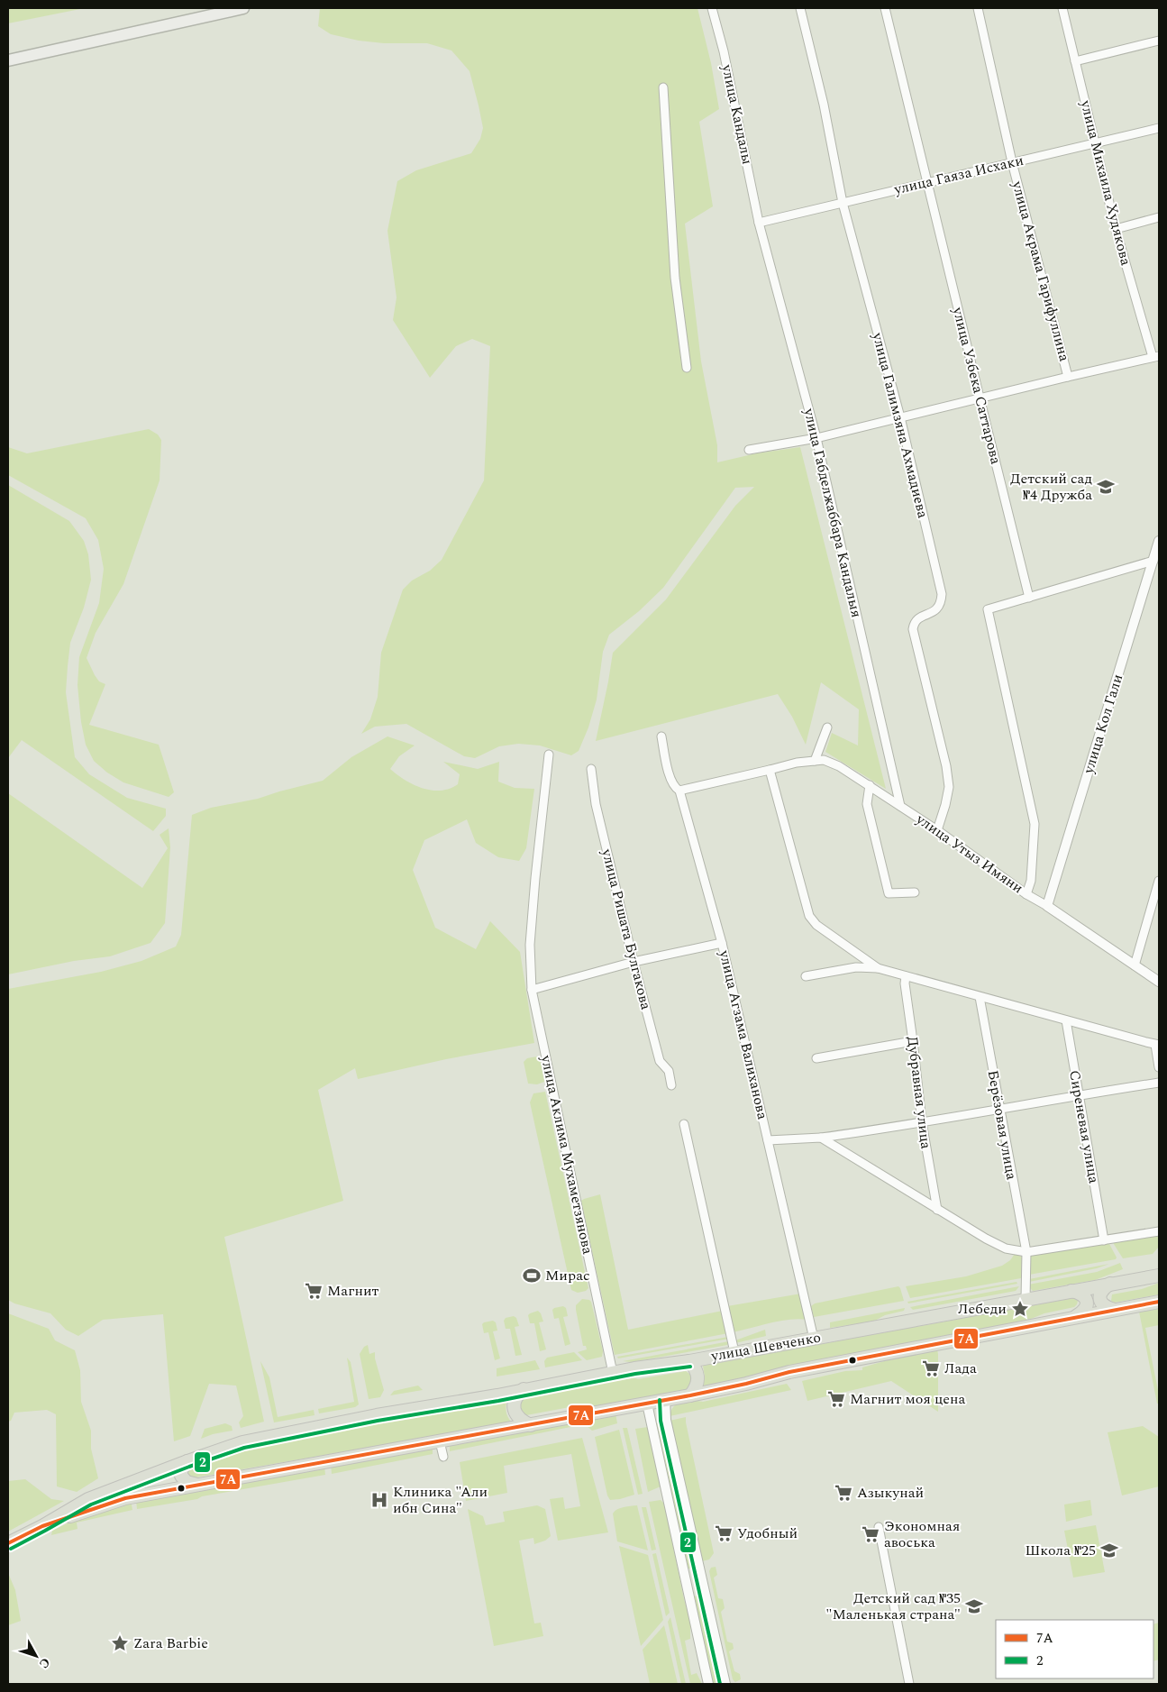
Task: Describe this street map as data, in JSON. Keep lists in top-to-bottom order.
{
  "streets": {
    "main road": ["улица Шевченко"],
    "street": [
      "улица Кандалы",
      "улица Гаяза Исхаки",
      "улица Михаила Худякова",
      "улица Акрама Гарифуллина",
      "улица Узбека Саттарова",
      "улица Галимзяна Ахмадиева",
      "улица Габделжаббара Кандалыя",
      "улица Кол Гали",
      "улица Утыз Имяни",
      "улица Ришата Булгакова",
      "улица Агзама Валиханова",
      "Дубравная улица",
      "Берёзовая улица",
      "Сиреневая улица",
      "улица Аклима Мухаметзянова"
    ]
  },
  "crossings": [
    ["улица Кандалы", "улица Гаяза Исхаки"],
    ["улица Кандалы", "улица Габделжаббара Кандалыя"],
    ["улица Гаяза Исхаки", "улица Михаила Худякова"],
    ["улица Гаяза Исхаки", "улица Акрама Гарифуллина"],
    ["улица Гаяза Исхаки", "улица Узбека Саттарова"],
    ["улица Гаяза Исхаки", "улица Галимзяна Ахмадиева"],
    ["улица Гаяза Исхаки", "улица Габделжаббара Кандалыя"],
    ["улица Галимзяна Ахмадиева", "улица Утыз Имяни"],
    ["улица Габделжаббара Кандалыя", "улица Утыз Имяни"],
    ["улица Кол Гали", "улица Утыз Имяни"],
    ["улица Утыз Имяни", "улица Агзама Валиханова"],
    ["улица Агзама Валиханова", "улица Шевченко"],
    ["Берёзовая улица", "улица Шевченко"],
    ["улица Аклима Мухаметзянова", "улица Шевченко"]
  ],
  "places": {
    "school or university": ["Детский сад №4 Дружба", "Школа №25", "Детский сад №35 \"Маленькая страна\""],
    "sports": ["Мирас"],
    "supermarket": [
      "Магнит",
      "Лада",
      "Магнит моя цена",
      "Азыкунай",
      "Удобный",
      "Экономная авоська"
    ],
    "place": ["Лебеди", "Zara Barbie"],
    "hospital": ["Клиника \"Али ибн Сина\""]
  },
  "lines": ["transit line 7А", "transit line 2"],
  "legend": ["7А", "2"],
  "north": "bottom right"
}
